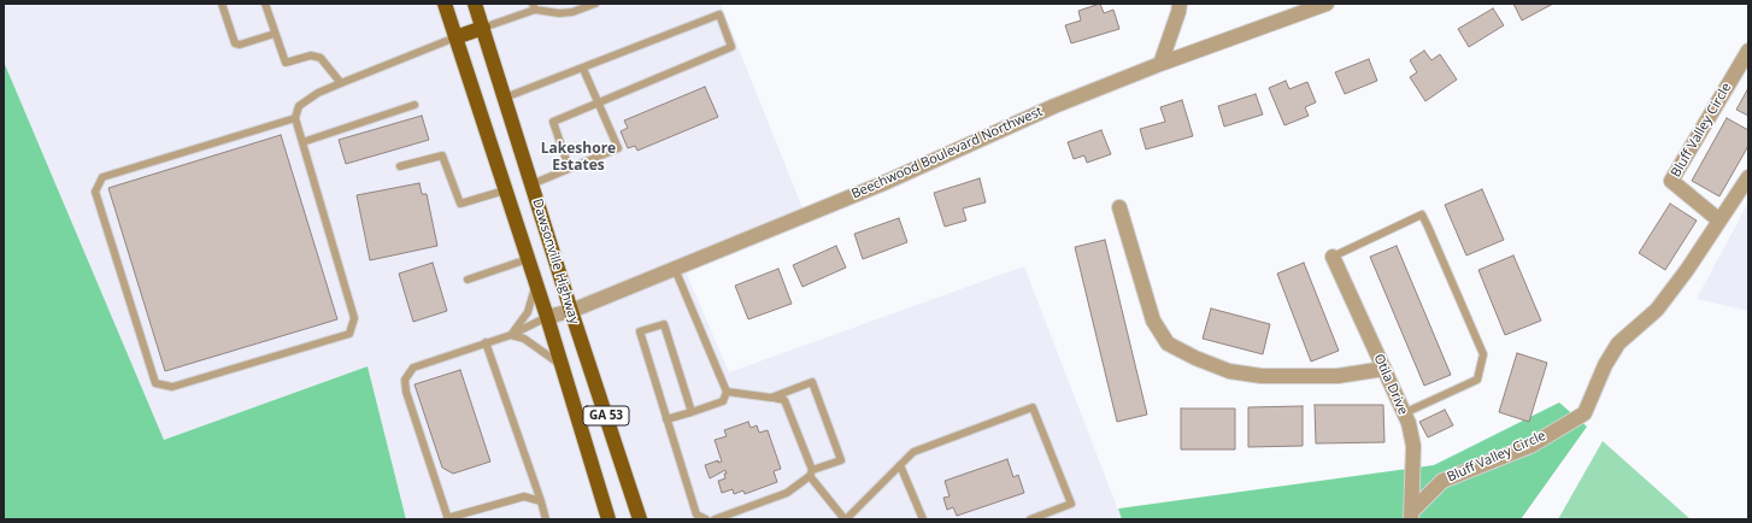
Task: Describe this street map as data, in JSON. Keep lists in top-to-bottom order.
{
  "streets": {
    "main road": ["Dawsonville Highway", "GA 53"],
    "street": ["Bluff Valley Circle", "Beechwood Boulevard Northwest", "Otila Drive"]
  },
  "crossings": [
    ["Bluff Valley Circle", "Otila Drive"],
    ["Beechwood Boulevard Northwest", "Dawsonville Highway"]
  ],
  "districts": ["Lakeshore Estates"]
}
